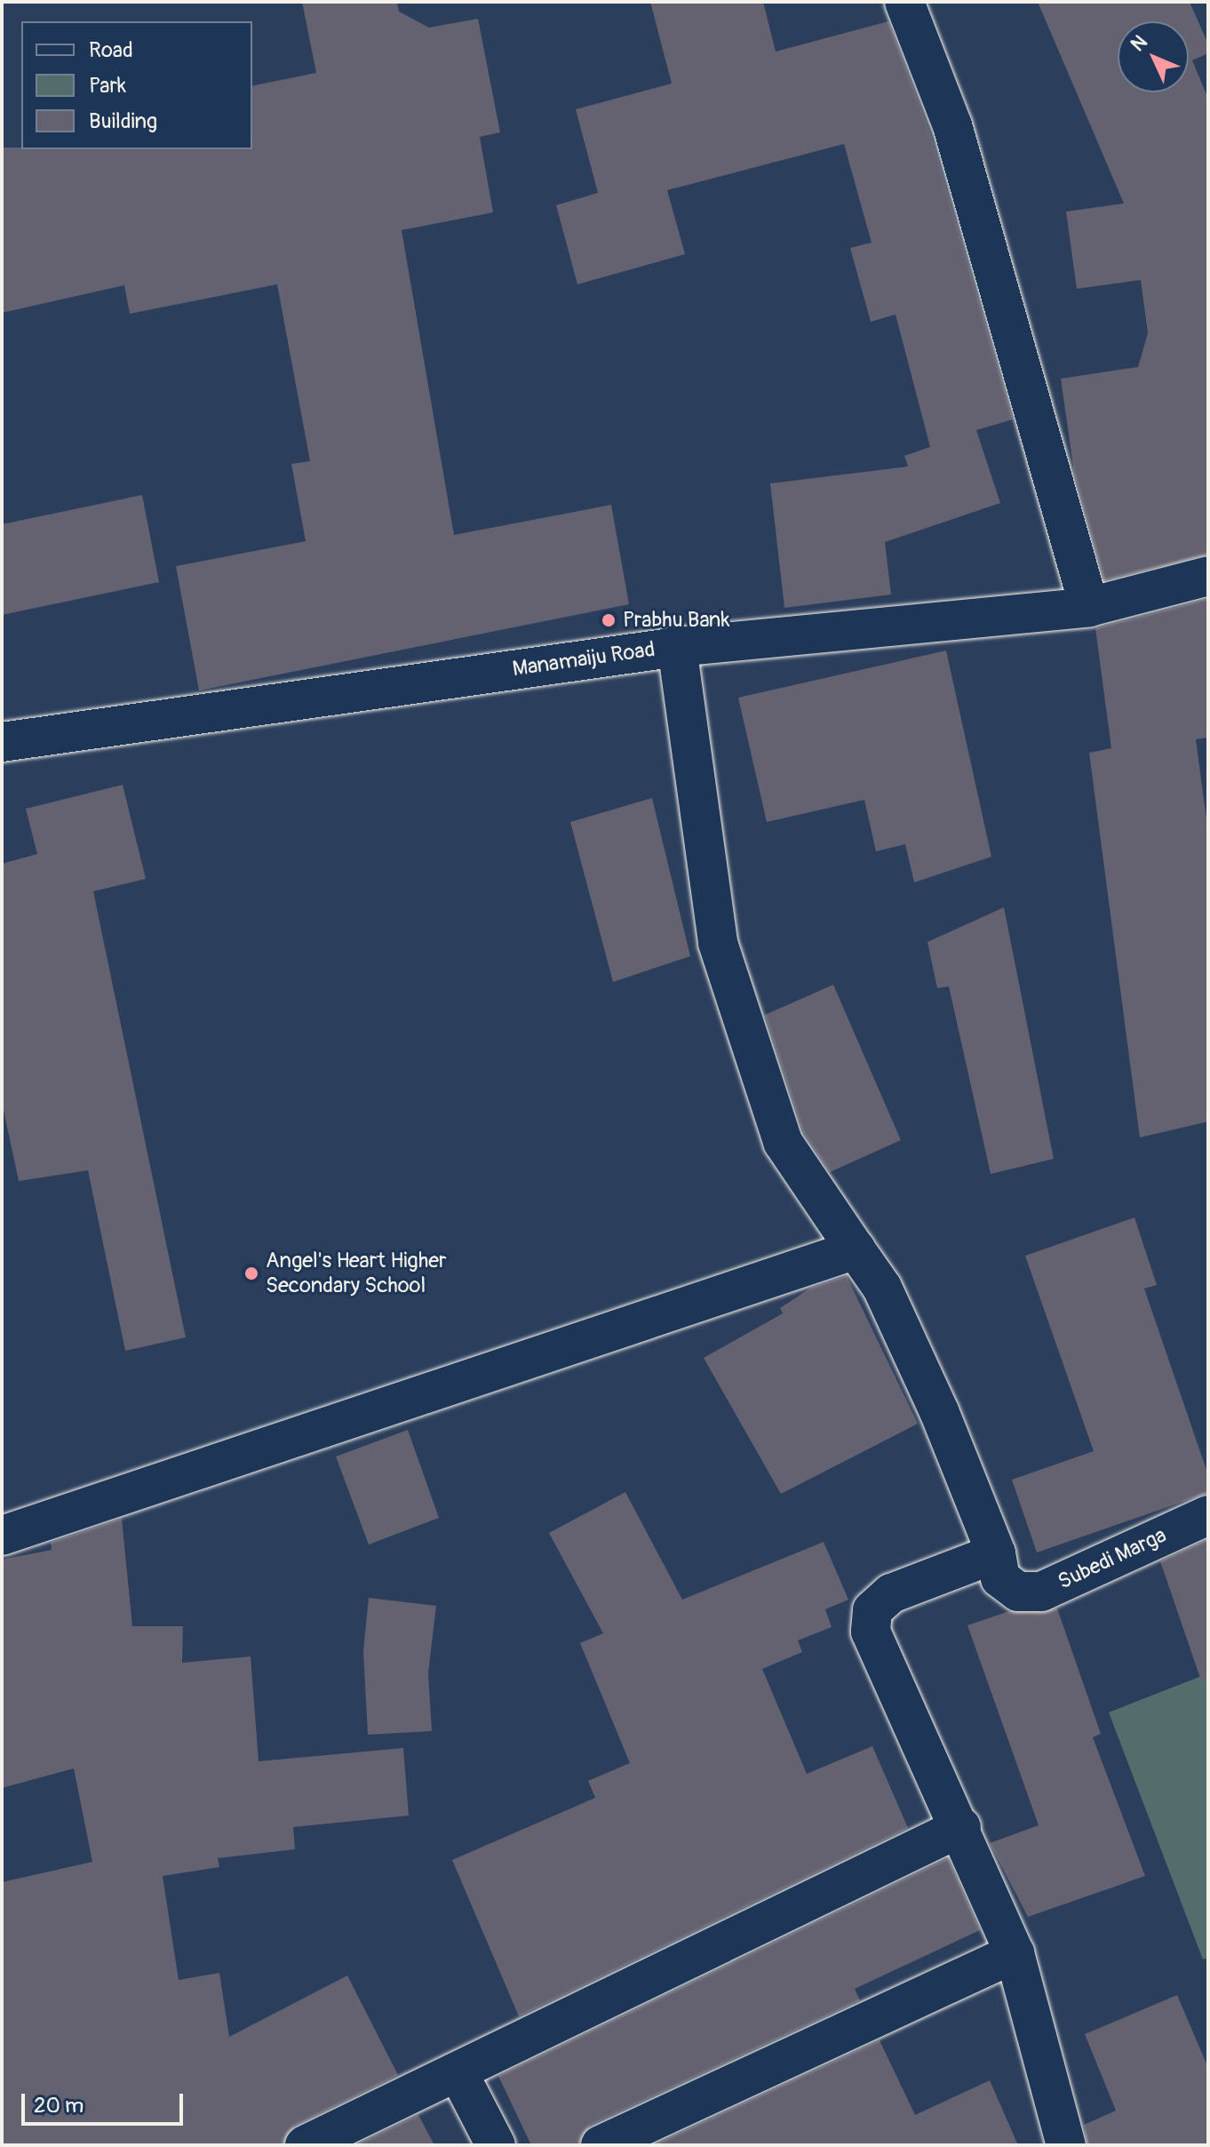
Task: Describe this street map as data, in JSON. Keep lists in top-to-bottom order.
{
  "streets": {
    "street": ["Manamaiju Road", "Subedi Marga"]
  },
  "crossings": [
    ["Manamaiju Road", "Subedi Marga"]
  ],
  "places": ["Prabhu Bank", "Angel's Heart Higher Secondary School"],
  "legend": ["Road", "Park", "Building"],
  "scale_bar": "20 m",
  "north": "top left"
}
